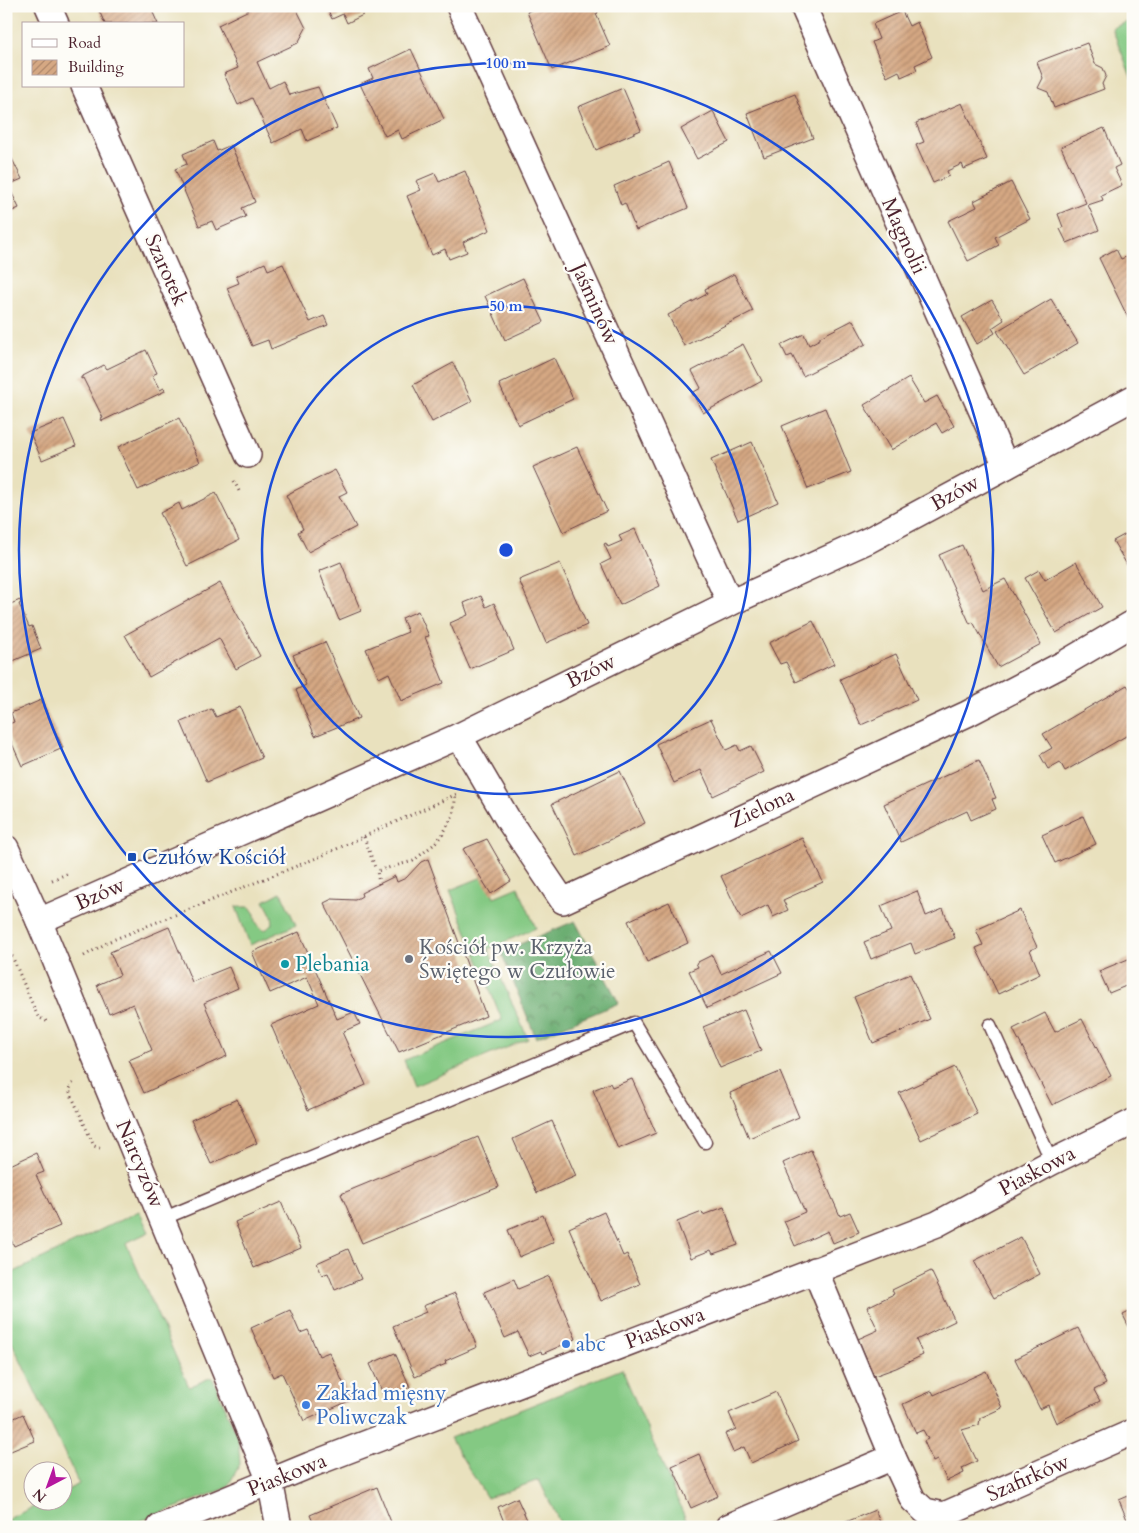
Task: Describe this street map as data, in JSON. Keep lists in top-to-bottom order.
{
  "streets": {
    "street": [
      "Magnolii",
      "Szarotek",
      "Jaśminów",
      "Bzów",
      "Zielona",
      "Narcyzów",
      "Piaskowa",
      "Szafirków"
    ]
  },
  "crossings": [
    ["Magnolii", "Bzów"],
    ["Jaśminów", "Bzów"],
    ["Bzów", "Zielona"],
    ["Bzów", "Narcyzów"],
    ["Narcyzów", "Piaskowa"],
    ["Piaskowa", "Szafirków"]
  ],
  "places": {
    "transit": ["Czułów Kościół"],
    "other": [
      "Kościół pw. Krzyża Świętego w Czułowie",
      "Plebania",
      "abc",
      "Zakład mięsny Poliwczak"
    ]
  },
  "legend": ["Road", "Building"],
  "north": "bottom left",
  "rings": ["100 m", "50 m"]
}
